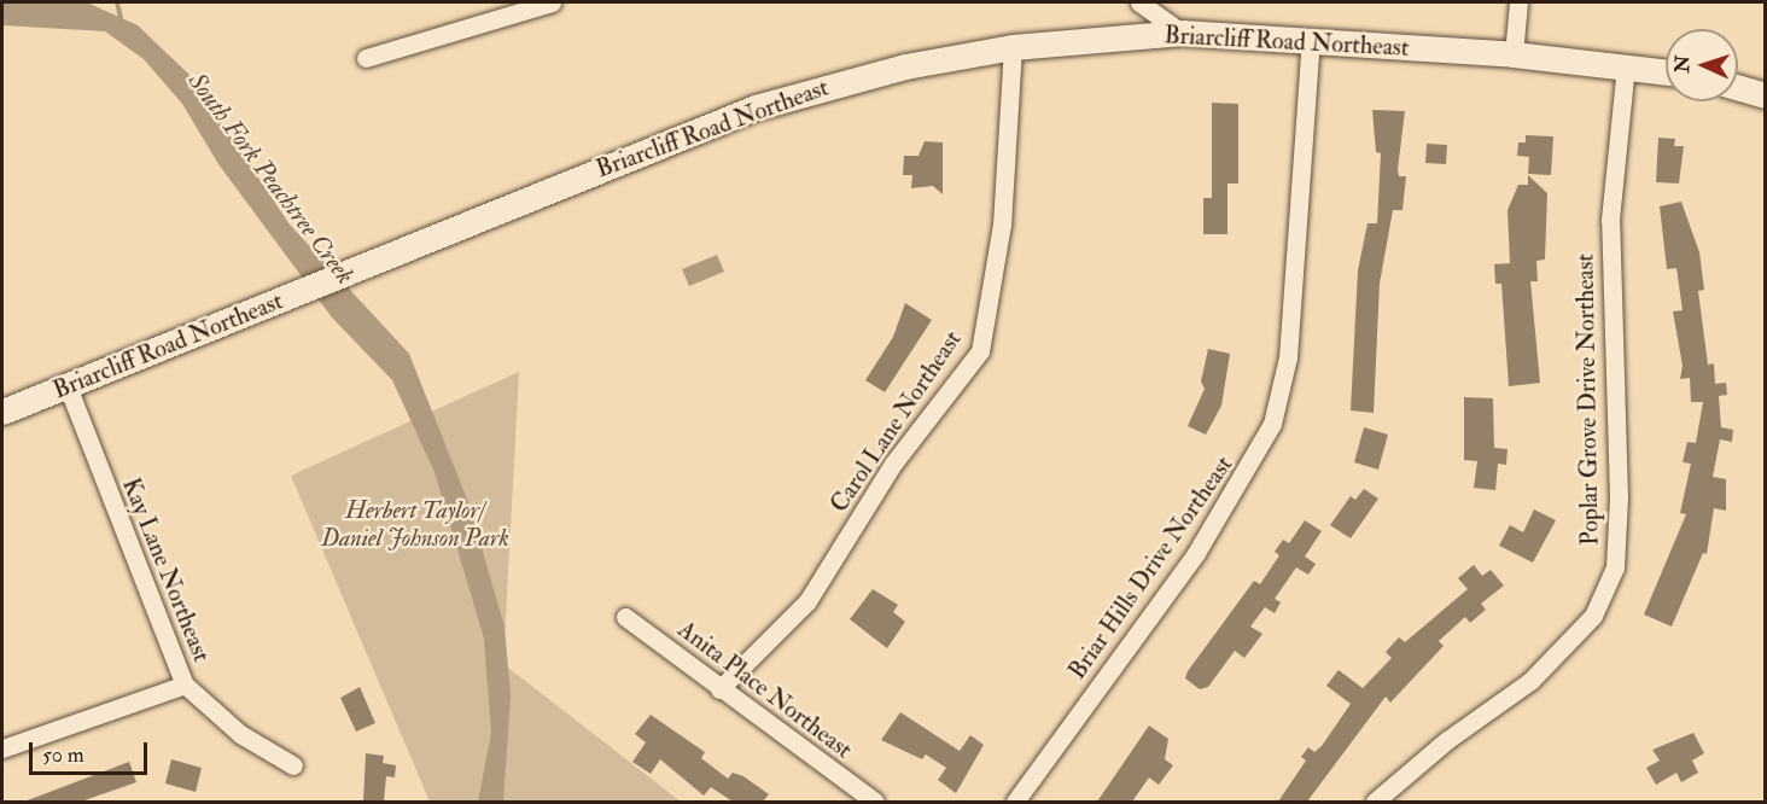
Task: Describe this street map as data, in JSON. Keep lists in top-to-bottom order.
{
  "streets": {
    "main road": ["Briarcliff Road Northeast"],
    "street": [
      "Poplar Grove Drive Northeast",
      "Carol Lane Northeast",
      "Briar Hills Drive Northeast",
      "Kay Lane Northeast",
      "Anita Place Northeast"
    ]
  },
  "crossings": [
    ["Briarcliff Road Northeast", "Poplar Grove Drive Northeast"],
    ["Briarcliff Road Northeast", "Carol Lane Northeast"],
    ["Briarcliff Road Northeast", "Briar Hills Drive Northeast"],
    ["Briarcliff Road Northeast", "Kay Lane Northeast"],
    ["Carol Lane Northeast", "Anita Place Northeast"]
  ],
  "water": ["South Fork Peachtree Creek"],
  "parks": ["Herbert Taylor/ Daniel Johnson Park"],
  "scale_bar": "50 m",
  "north": "left"
}
